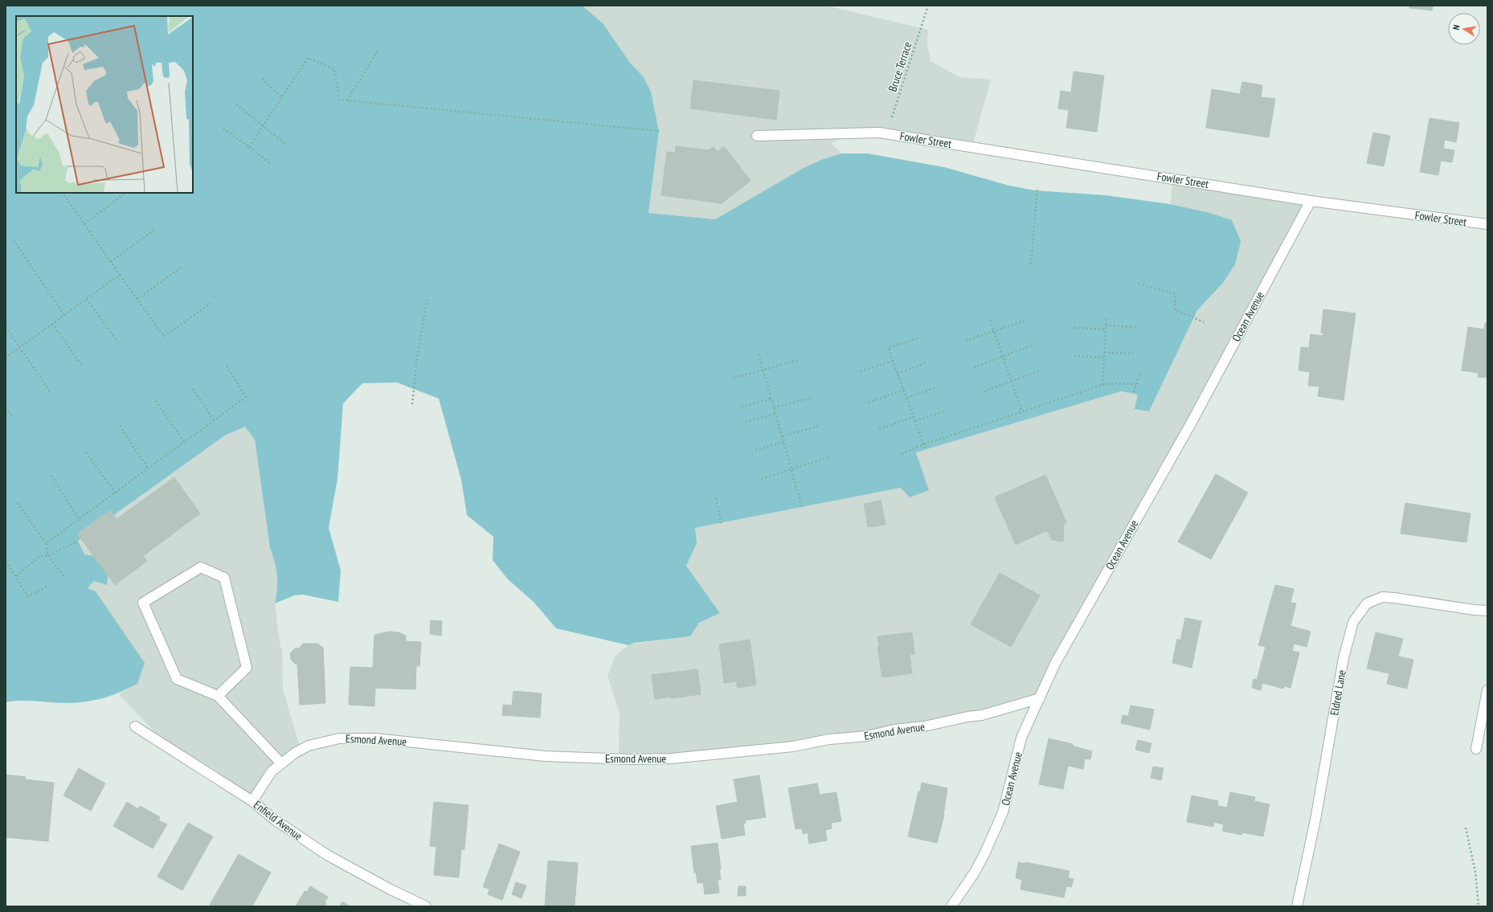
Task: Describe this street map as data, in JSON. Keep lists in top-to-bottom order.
{
  "streets": {
    "street": [
      "Fowler Street",
      "Ocean Avenue",
      "Eldred Lane",
      "Esmond Avenue",
      "Enfield Avenue"
    ],
    "path": ["Bruce Terrace"]
  },
  "crossings": [
    ["Bruce Terrace", "Fowler Street"],
    ["Fowler Street", "Ocean Avenue"],
    ["Ocean Avenue", "Esmond Avenue"],
    ["Esmond Avenue", "Enfield Avenue"]
  ],
  "north": "left"
}
